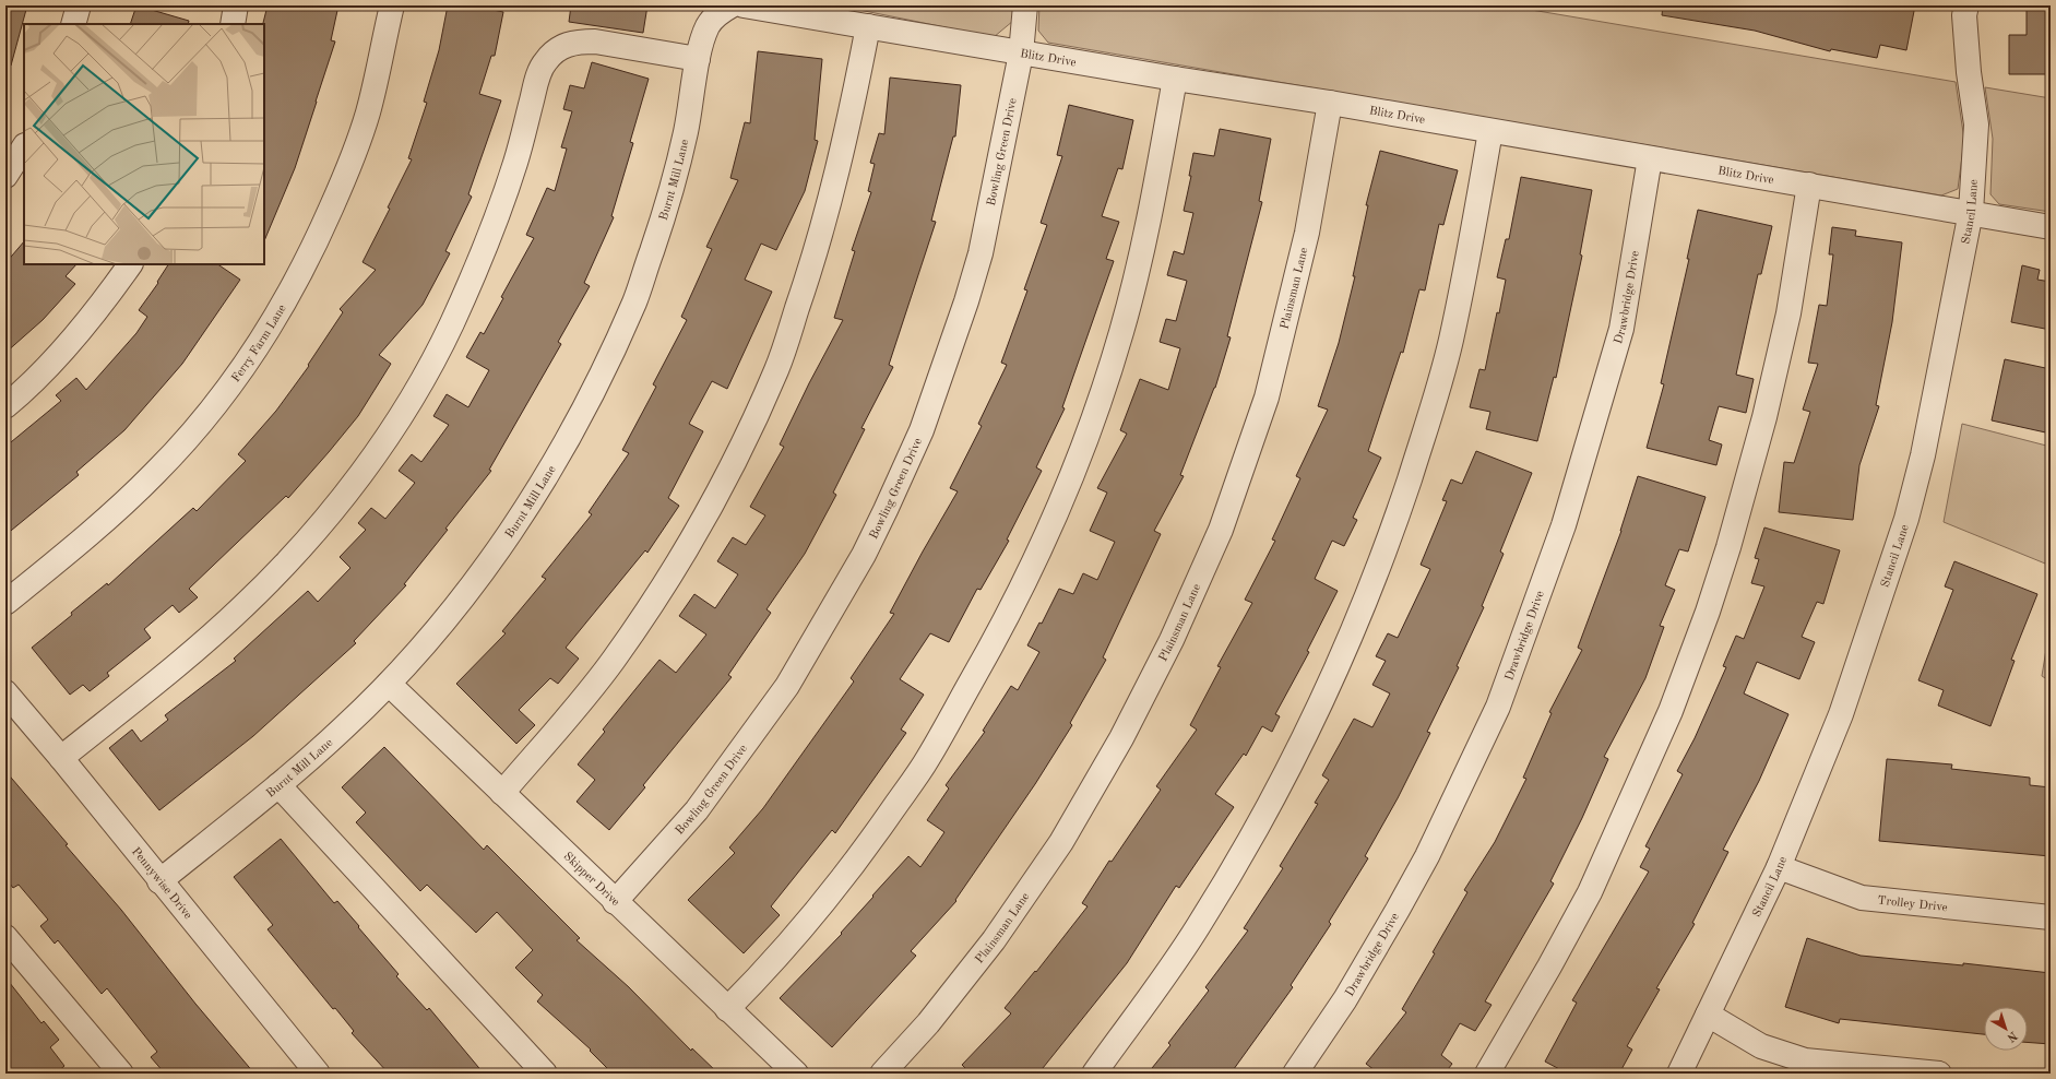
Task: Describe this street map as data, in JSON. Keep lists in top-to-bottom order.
{
  "streets": {
    "street": [
      "Blitz Drive",
      "Bowling Green Drive",
      "Burnt Mill Lane",
      "Stancil Lane",
      "Plainsman Lane",
      "Drawbridge Drive",
      "Ferry Farm Lane",
      "Skipper Drive",
      "Pennywise Drive",
      "Trolley Drive"
    ]
  },
  "crossings": [
    ["Blitz Drive", "Bowling Green Drive"],
    ["Blitz Drive", "Burnt Mill Lane"],
    ["Blitz Drive", "Stancil Lane"],
    ["Blitz Drive", "Plainsman Lane"],
    ["Blitz Drive", "Drawbridge Drive"],
    ["Bowling Green Drive", "Skipper Drive"],
    ["Burnt Mill Lane", "Skipper Drive"],
    ["Burnt Mill Lane", "Pennywise Drive"],
    ["Stancil Lane", "Trolley Drive"]
  ],
  "north": "bottom right"
}
